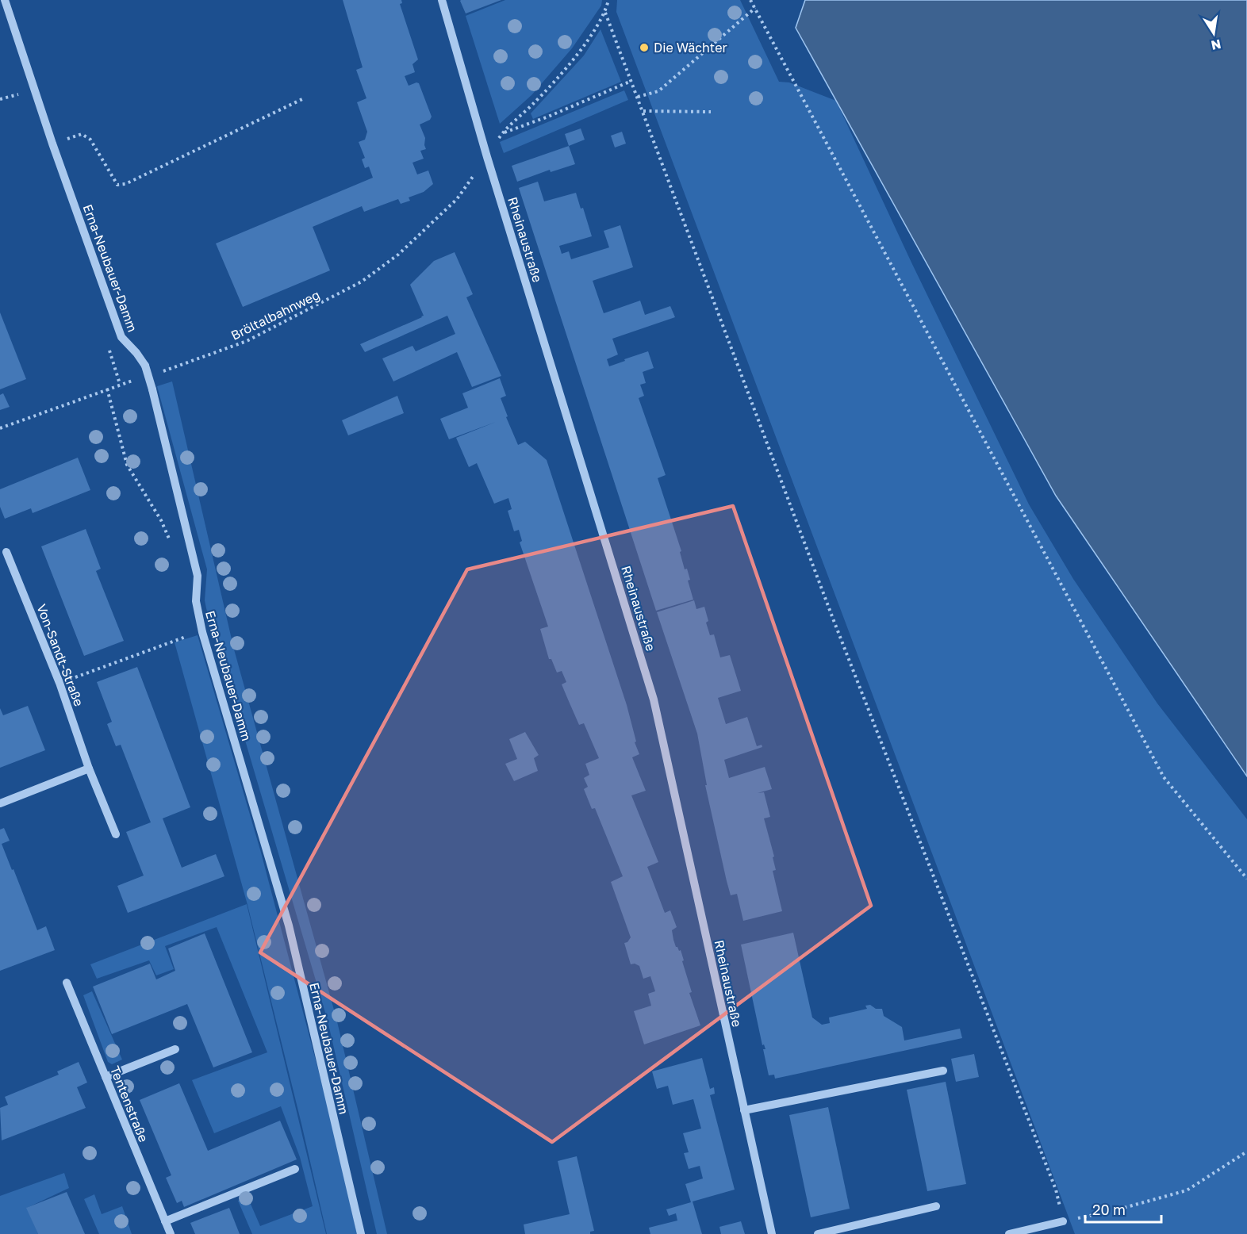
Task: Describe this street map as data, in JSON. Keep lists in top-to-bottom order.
{
  "streets": {
    "street": [
      "Rheinaustraße",
      "Erna-Neubauer-Damm",
      "Von-Sandt-Straße",
      "Tentenstraße"
    ],
    "path": ["Bröltalbahnweg"]
  },
  "crossings": [
    ["Rheinaustraße", "Bröltalbahnweg"]
  ],
  "places": ["Die Wächter"],
  "scale_bar": "20 m",
  "north": "bottom"
}
